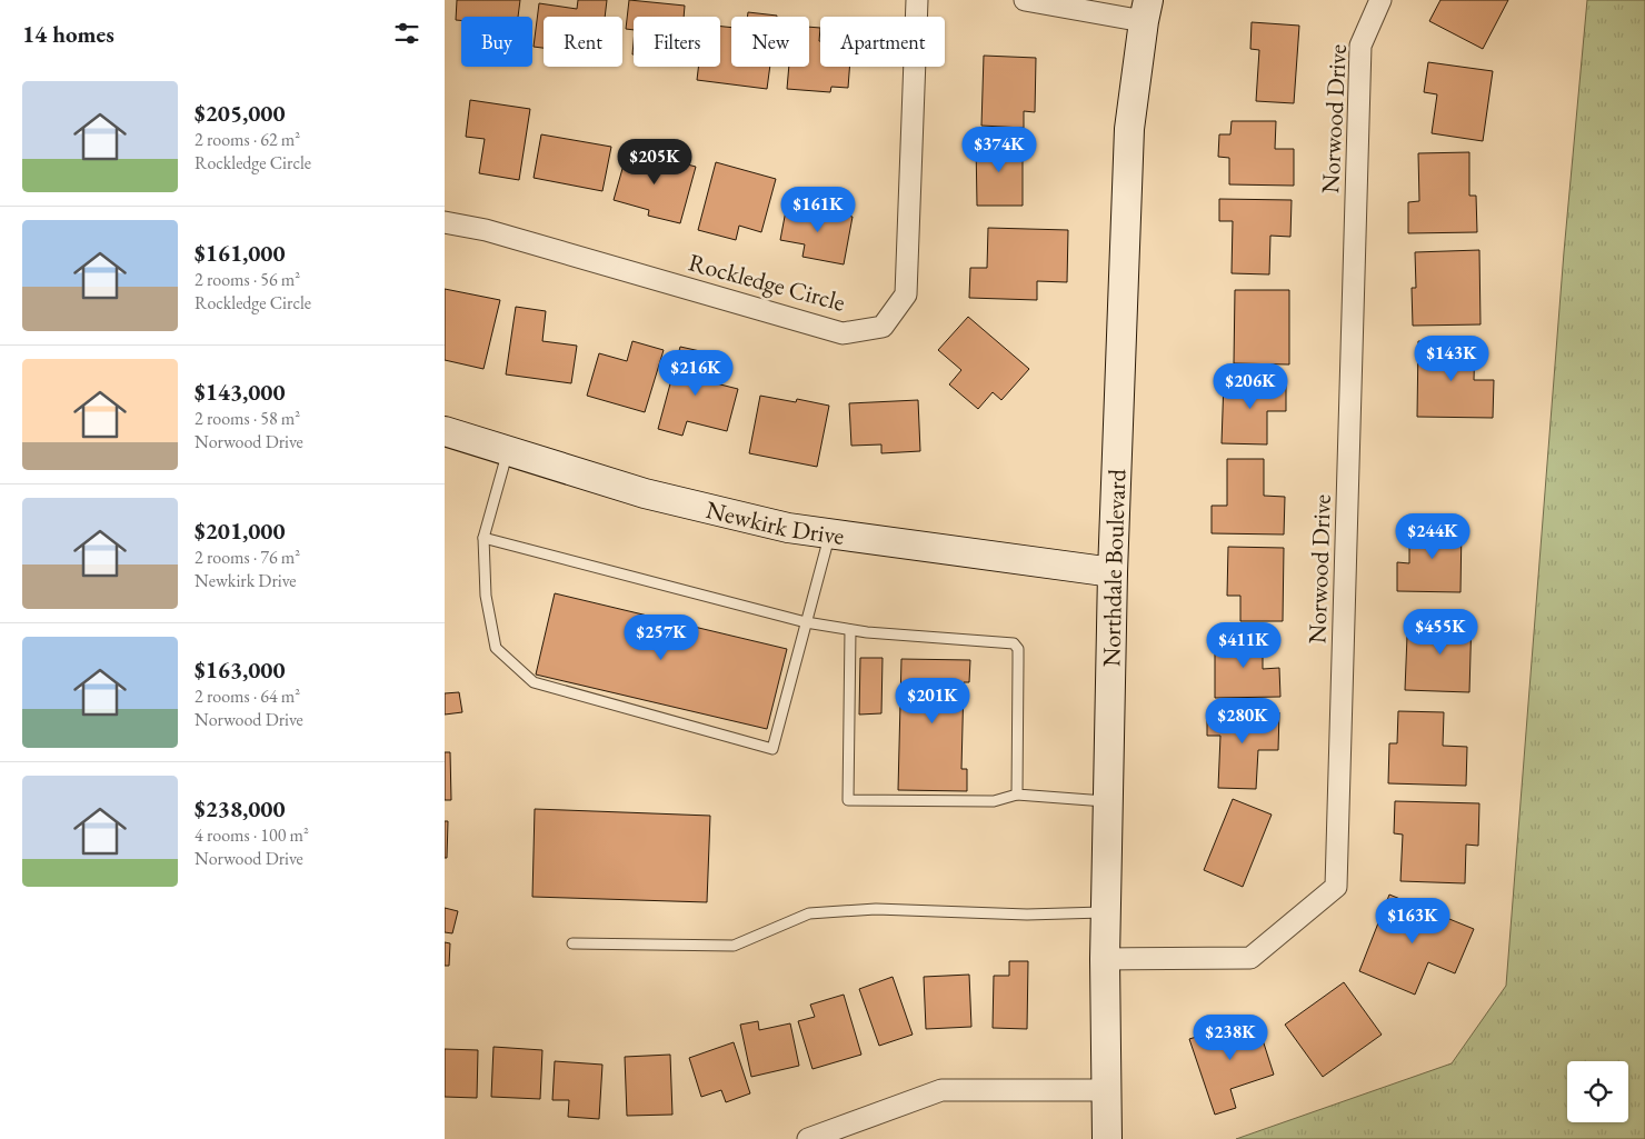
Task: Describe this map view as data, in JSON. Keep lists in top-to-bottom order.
{
  "streets": {
    "street": [
      "Norwood Drive",
      "Rockledge Circle",
      "Newkirk Drive",
      "Northdale Boulevard"
    ]
  },
  "crossings": [
    ["Norwood Drive", "Northdale Boulevard"],
    ["Newkirk Drive", "Northdale Boulevard"]
  ],
  "page": {
    "heading": "14 homes",
    "chip": [
      "Buy",
      "Rent",
      "Filters",
      "New",
      "Apartment"
    ],
    "list": [
      {
        "name": "$205,000",
        "note": "2 rooms · 62 m² · Rockledge Circle"
      },
      {
        "name": "$161,000",
        "note": "2 rooms · 56 m² · Rockledge Circle"
      },
      {
        "name": "$143,000",
        "note": "2 rooms · 58 m² · Norwood Drive"
      },
      {
        "name": "$201,000",
        "note": "2 rooms · 76 m² · Newkirk Drive"
      },
      {
        "name": "$163,000",
        "note": "2 rooms · 64 m² · Norwood Drive"
      },
      {
        "name": "$238,000",
        "note": "4 rooms · 100 m² · Norwood Drive"
      }
    ],
    "price": [
      "$374K",
      "$205K",
      "$161K",
      "$143K",
      "$216K",
      "$206K",
      "$244K",
      "$455K",
      "$257K",
      "$411K",
      "$201K",
      "$280K",
      "$163K",
      "$238K"
    ]
  }
}
